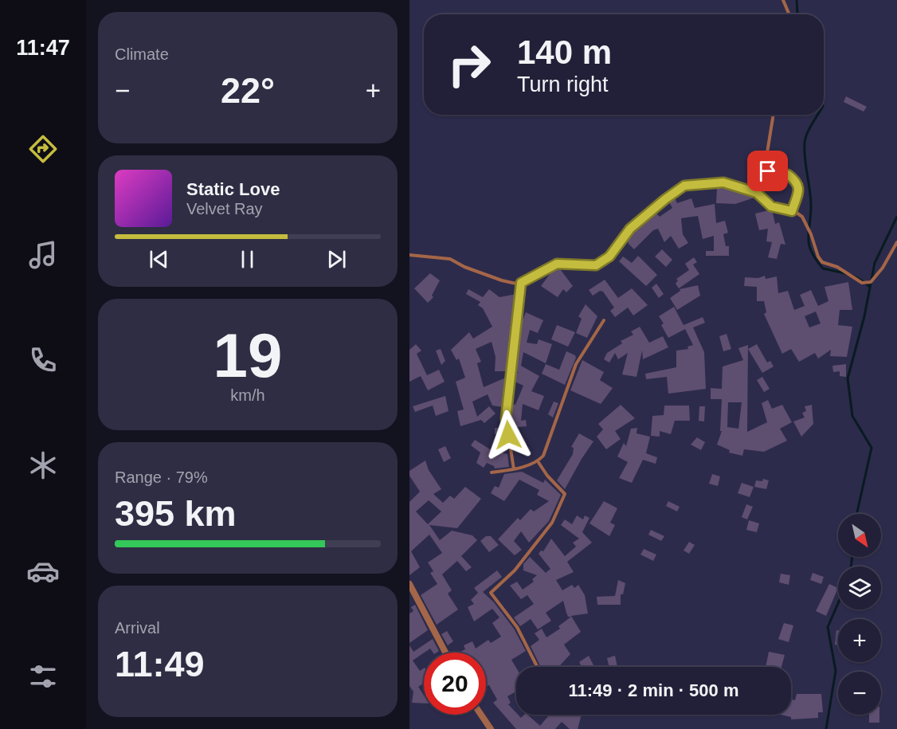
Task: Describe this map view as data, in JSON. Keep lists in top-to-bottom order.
{
  "north": "bottom right",
  "page": {
    "tabs": "11:47",
    "tile": [
      "Climate",
      ["19", "km/h"],
      ["Range · 79%", "395 km"],
      ["Arrival", "11:49"]
    ],
    "turn": ["140 m", "Turn right"],
    "heat": ["−", "22°", "+"],
    "song": ["Static Love", "Velvet Ray"],
    "map_buttons": ["+", "−"],
    "limit": "20",
    "trip": "11:49 · 2 min · 500 m"
  }
}
